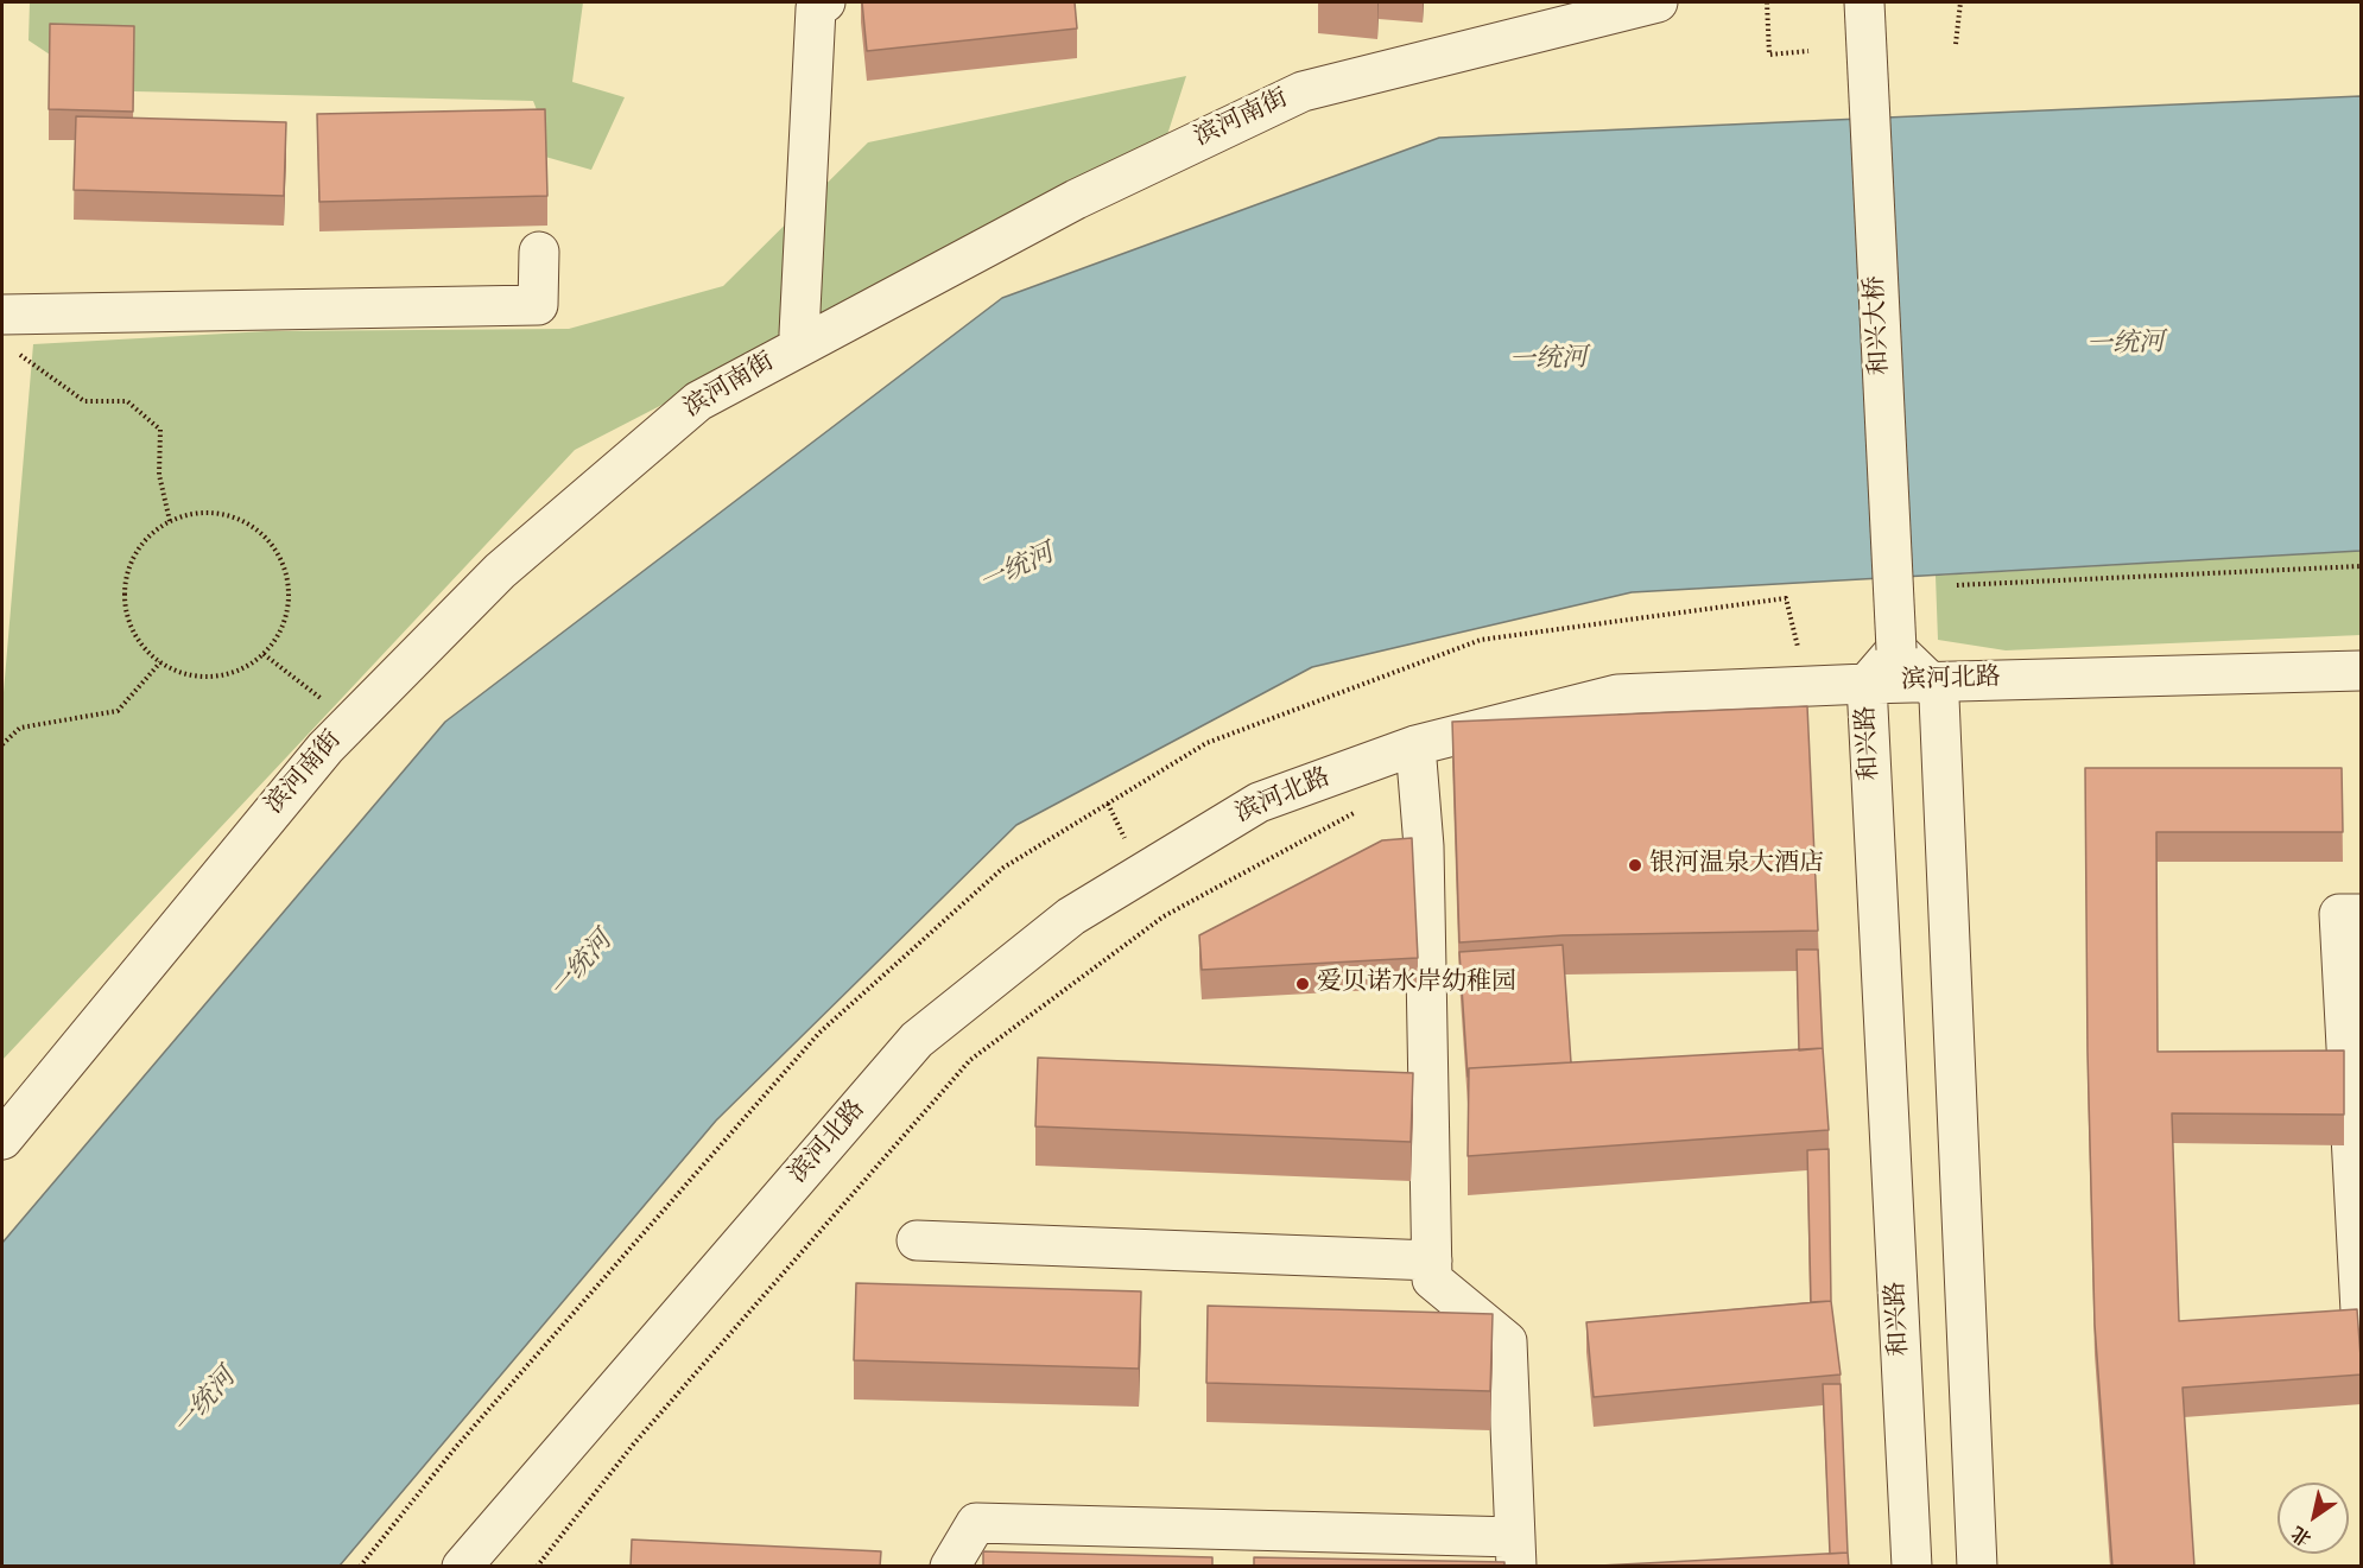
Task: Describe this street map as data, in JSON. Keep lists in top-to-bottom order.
{
  "streets": {
    "street": [
      "滨河南街",
      "和兴大桥",
      "滨河北路",
      "和兴路"
    ]
  },
  "crossings": [
    ["和兴大桥", "和兴路"],
    ["滨河北路", "和兴路"]
  ],
  "water": ["一统河"],
  "places": ["银河温泉大酒店", "爱贝诺水岸幼稚园"],
  "north": "bottom left"
}
